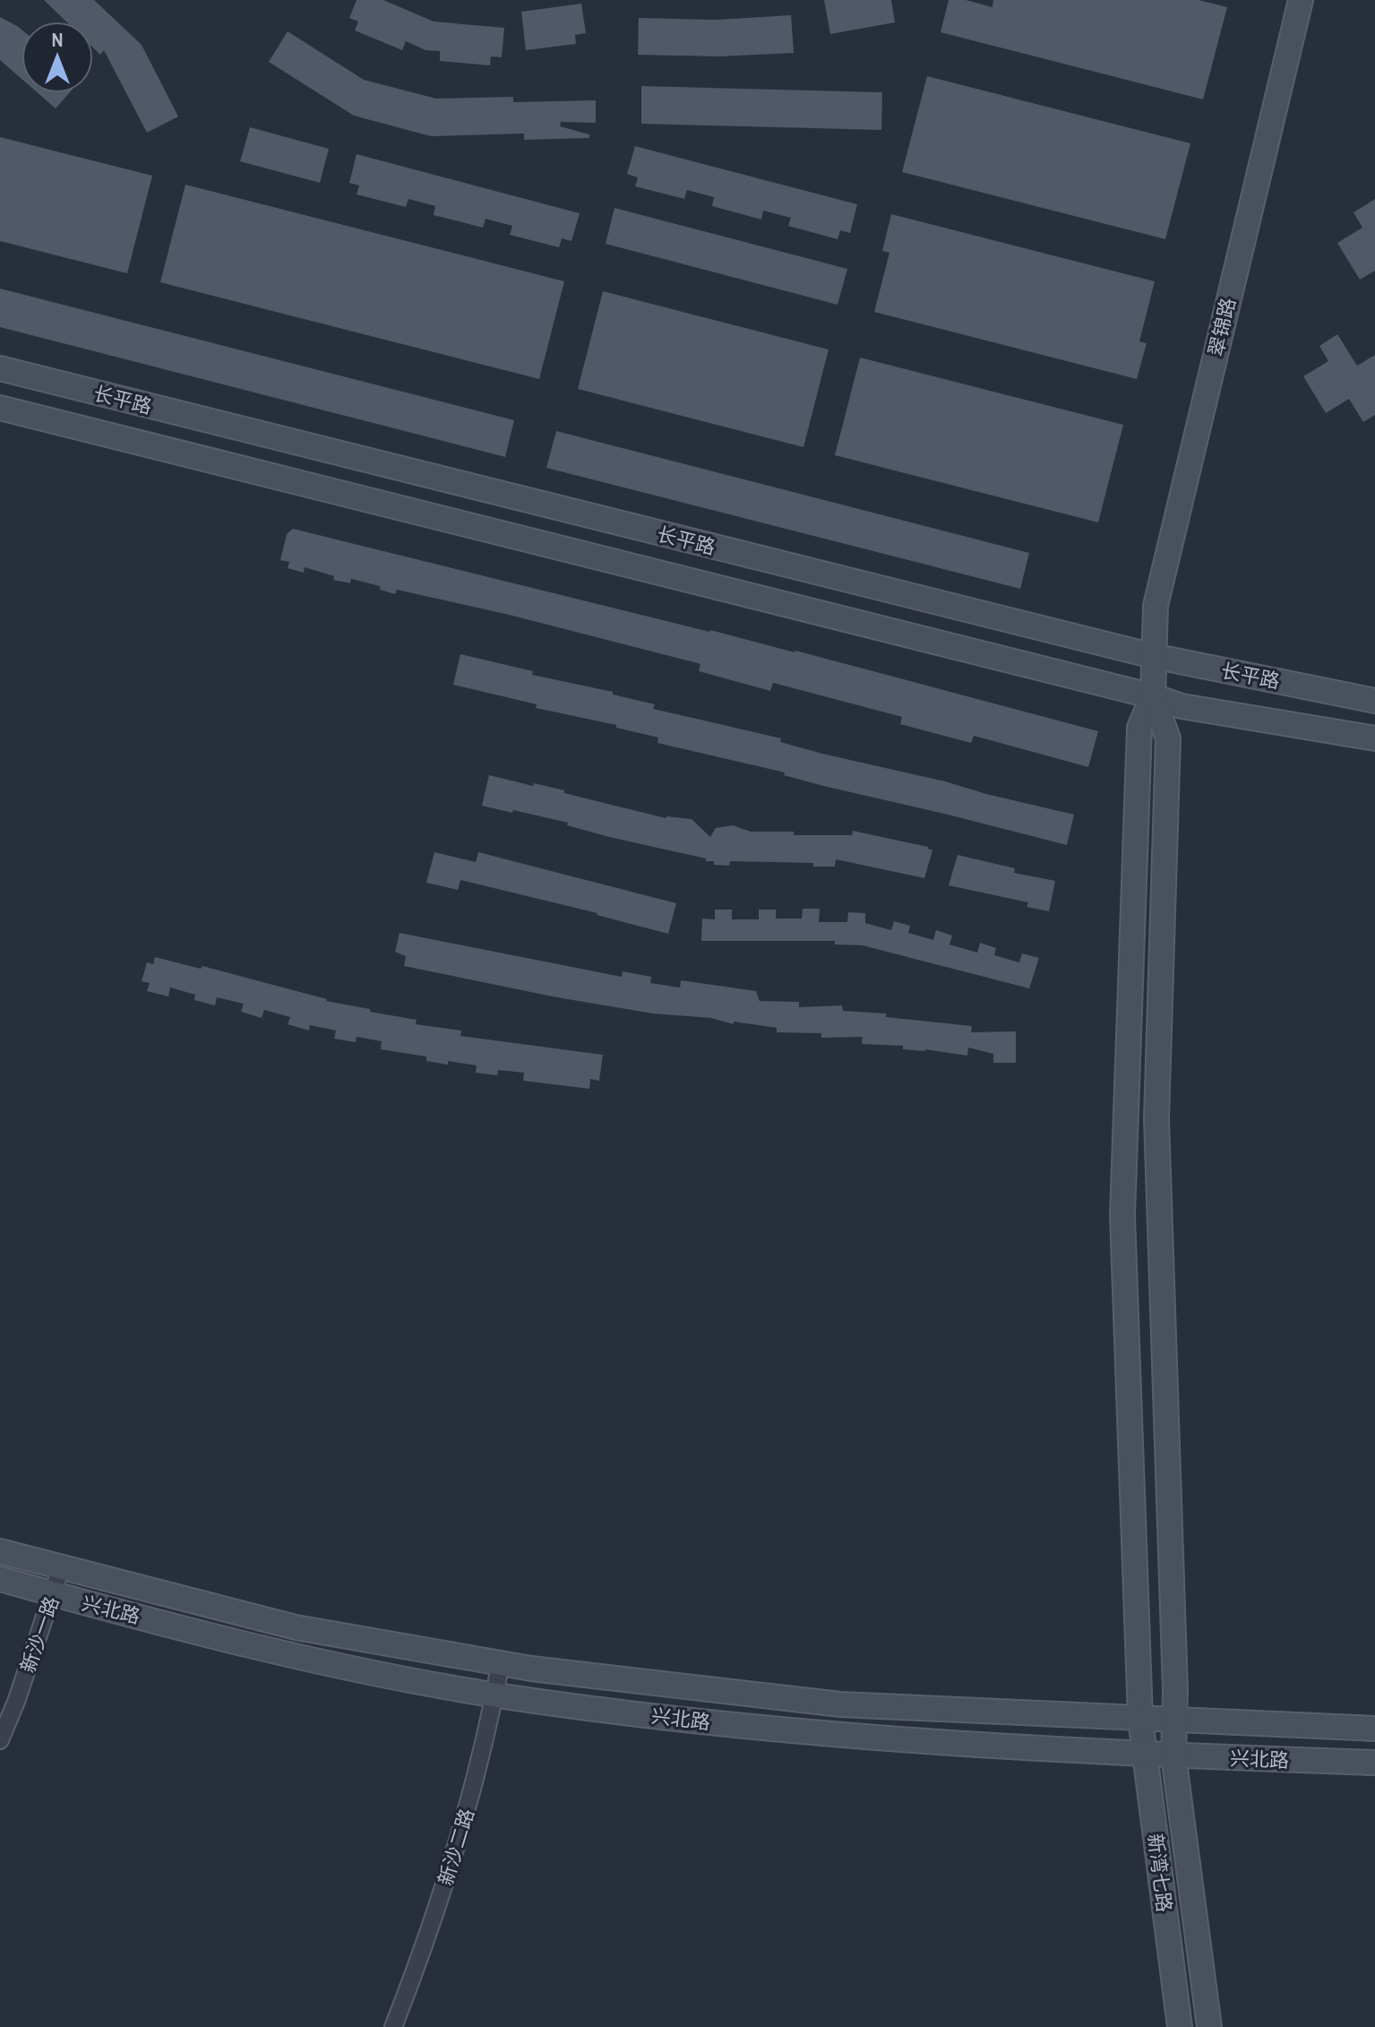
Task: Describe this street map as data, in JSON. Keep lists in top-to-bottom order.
{
  "streets": {
    "street": [
      "翠锦路",
      "长平路",
      "兴北路",
      "新沙一路",
      "新沙二路",
      "新湾七路"
    ]
  },
  "crossings": [
    ["翠锦路", "长平路"],
    ["翠锦路", "新湾七路"],
    ["长平路", "新湾七路"],
    ["兴北路", "新沙一路"],
    ["兴北路", "新沙二路"],
    ["兴北路", "新湾七路"]
  ],
  "north": "top"
}
